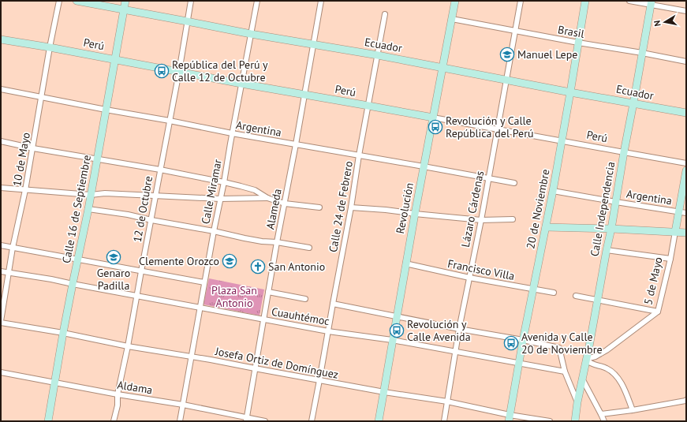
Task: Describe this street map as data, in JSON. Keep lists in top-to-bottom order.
{
  "streets": {
    "street": [
      "Brasil",
      "Perú",
      "Ecuador",
      "Argentina",
      "10 de Mayo",
      "Calle Miramar",
      "Calle 24 de Febrero",
      "Revolución",
      "Calle 16 de Septiembre",
      "12 de Octubre",
      "Alameda",
      "Lázaro Cárdenas",
      "20 de Noviembre",
      "Calle Independencia",
      "Francisco Villa",
      "5 de Mayo",
      "Cuauhtémoc",
      "Josefa Ortiz de Domínguez",
      "Aldama"
    ]
  },
  "crossings": [
    ["Brasil", "Revolución"],
    ["Brasil", "Lázaro Cárdenas"],
    ["Brasil", "20 de Noviembre"],
    ["Brasil", "Calle Independencia"],
    ["Perú", "10 de Mayo"],
    ["Perú", "Calle Miramar"],
    ["Perú", "Calle 24 de Febrero"],
    ["Perú", "Revolución"],
    ["Perú", "Calle 16 de Septiembre"],
    ["Perú", "12 de Octubre"],
    ["Perú", "Alameda"],
    ["Perú", "Lázaro Cárdenas"],
    ["Perú", "20 de Noviembre"],
    ["Perú", "Calle Independencia"],
    ["Ecuador", "Calle Miramar"],
    ["Ecuador", "Calle 24 de Febrero"],
    ["Ecuador", "Revolución"],
    ["Ecuador", "Calle 16 de Septiembre"],
    ["Ecuador", "12 de Octubre"],
    ["Ecuador", "Alameda"],
    ["Ecuador", "Lázaro Cárdenas"],
    ["Ecuador", "20 de Noviembre"],
    ["Ecuador", "Calle Independencia"],
    ["Argentina", "10 de Mayo"],
    ["Argentina", "Calle Miramar"],
    ["Argentina", "Calle 24 de Febrero"],
    ["Argentina", "Revolución"],
    ["Argentina", "Calle 16 de Septiembre"],
    ["Argentina", "12 de Octubre"],
    ["Argentina", "Alameda"],
    ["Argentina", "Lázaro Cárdenas"],
    ["Argentina", "20 de Noviembre"],
    ["Argentina", "Calle Independencia"],
    ["Argentina", "5 de Mayo"],
    ["10 de Mayo", "Cuauhtémoc"],
    ["10 de Mayo", "Josefa Ortiz de Domínguez"],
    ["Calle Miramar", "Cuauhtémoc"],
    ["Calle Miramar", "Josefa Ortiz de Domínguez"],
    ["Calle Miramar", "Aldama"],
    ["Calle 24 de Febrero", "Cuauhtémoc"],
    ["Calle 24 de Febrero", "Josefa Ortiz de Domínguez"],
    ["Revolución", "Francisco Villa"],
    ["Revolución", "Cuauhtémoc"],
    ["Revolución", "Josefa Ortiz de Domínguez"],
    ["Calle 16 de Septiembre", "Cuauhtémoc"],
    ["Calle 16 de Septiembre", "Josefa Ortiz de Domínguez"],
    ["Calle 16 de Septiembre", "Aldama"],
    ["12 de Octubre", "Cuauhtémoc"],
    ["12 de Octubre", "Josefa Ortiz de Domínguez"],
    ["12 de Octubre", "Aldama"],
    ["Alameda", "Cuauhtémoc"],
    ["Alameda", "Josefa Ortiz de Domínguez"],
    ["Alameda", "Aldama"],
    ["Lázaro Cárdenas", "Francisco Villa"],
    ["Lázaro Cárdenas", "Cuauhtémoc"],
    ["Lázaro Cárdenas", "Josefa Ortiz de Domínguez"],
    ["20 de Noviembre", "Francisco Villa"],
    ["20 de Noviembre", "Cuauhtémoc"],
    ["20 de Noviembre", "Josefa Ortiz de Domínguez"],
    ["Calle Independencia", "5 de Mayo"]
  ],
  "parks": ["Plaza San Antonio"],
  "places": {
    "school or university": ["Manuel Lepe", "Genaro Padilla", "Clemente Orozco"],
    "bus stop": [
      "República del Perú y Calle 12 de Octubre",
      "Revolución y Calle República del Perú",
      "Revolución y Calle Avenida",
      "Avenida y Calle 20 de Noviembre"
    ],
    "church": ["San Antonio"]
  },
  "north": "left"
}
